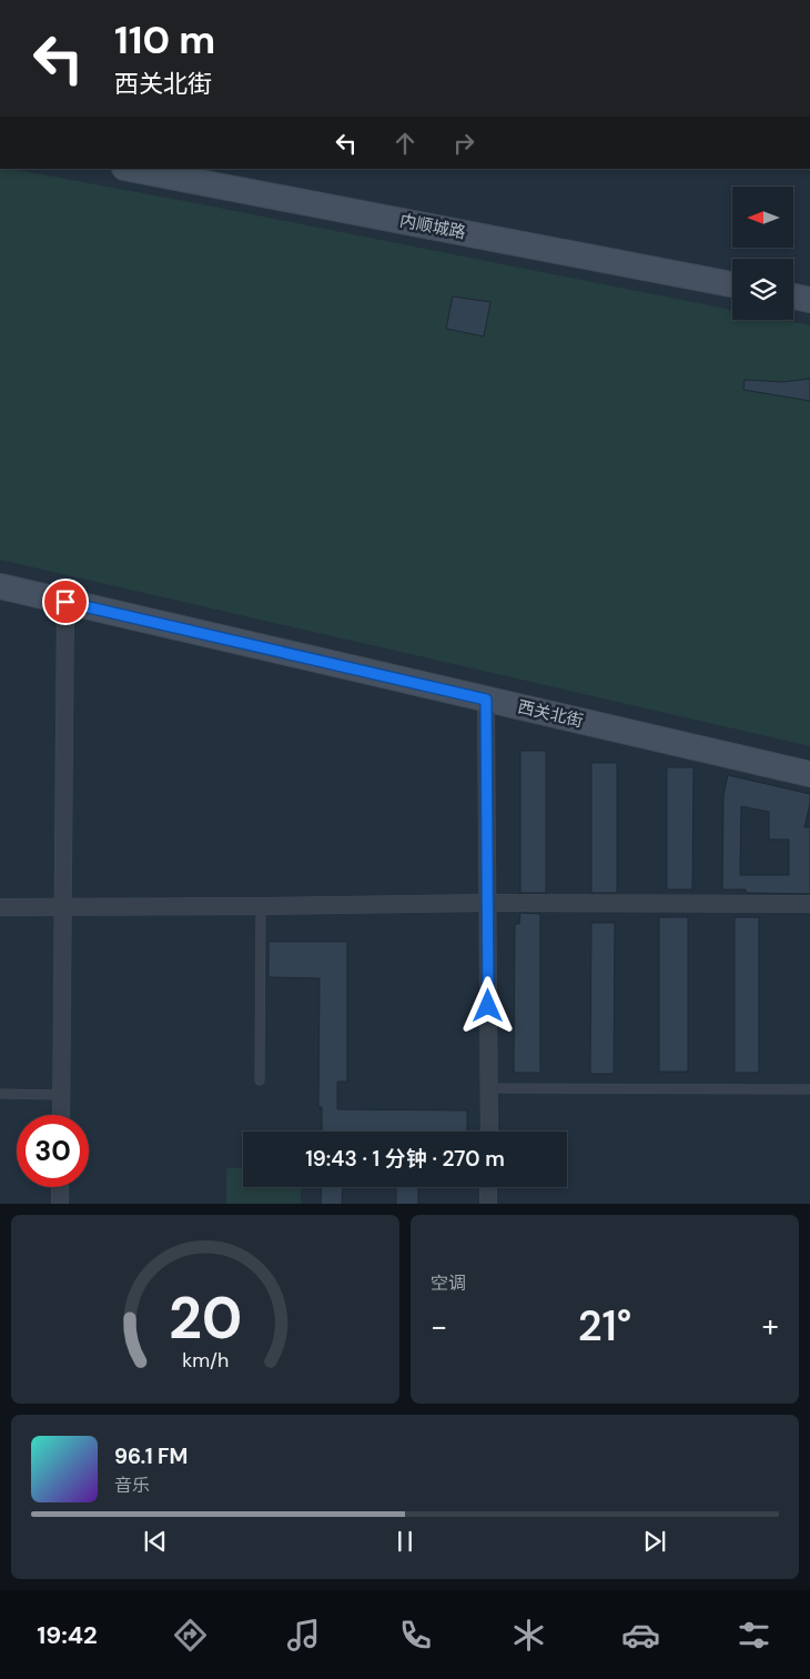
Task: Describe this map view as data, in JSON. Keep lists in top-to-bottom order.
{
  "streets": {
    "street": ["内顺城路", "西关北街"]
  },
  "north": "left",
  "page": {
    "turn": ["110 m", "西关北街"],
    "limit": "30",
    "trip": "19:43 · 1 分钟 · 270 m",
    "tile": "空调",
    "heat": ["−", "21°", "+"],
    "song": ["96.1 FM", "音乐"],
    "tabs": "19:42",
    "gauge": ["20", "km/h"]
  }
}
